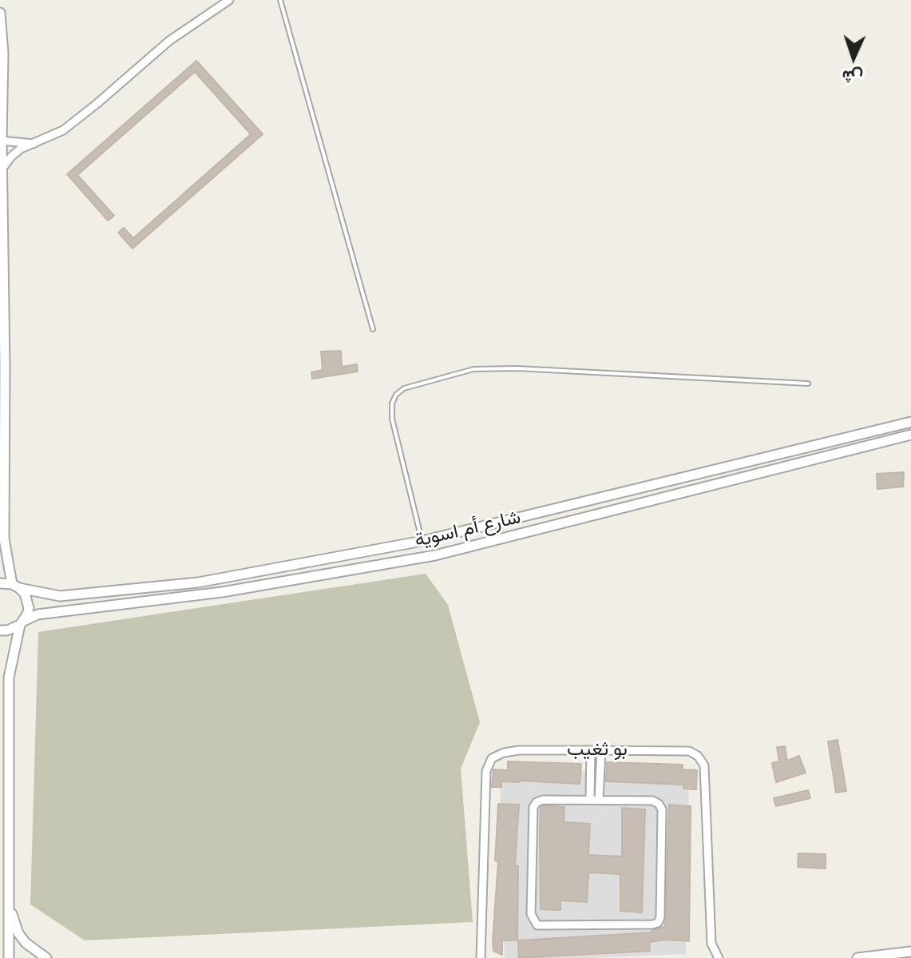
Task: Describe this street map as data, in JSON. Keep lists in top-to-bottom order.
{
  "streets": {
    "street": ["شارع أم اسوية", "بو ثغيب"]
  },
  "north": "bottom"
}
